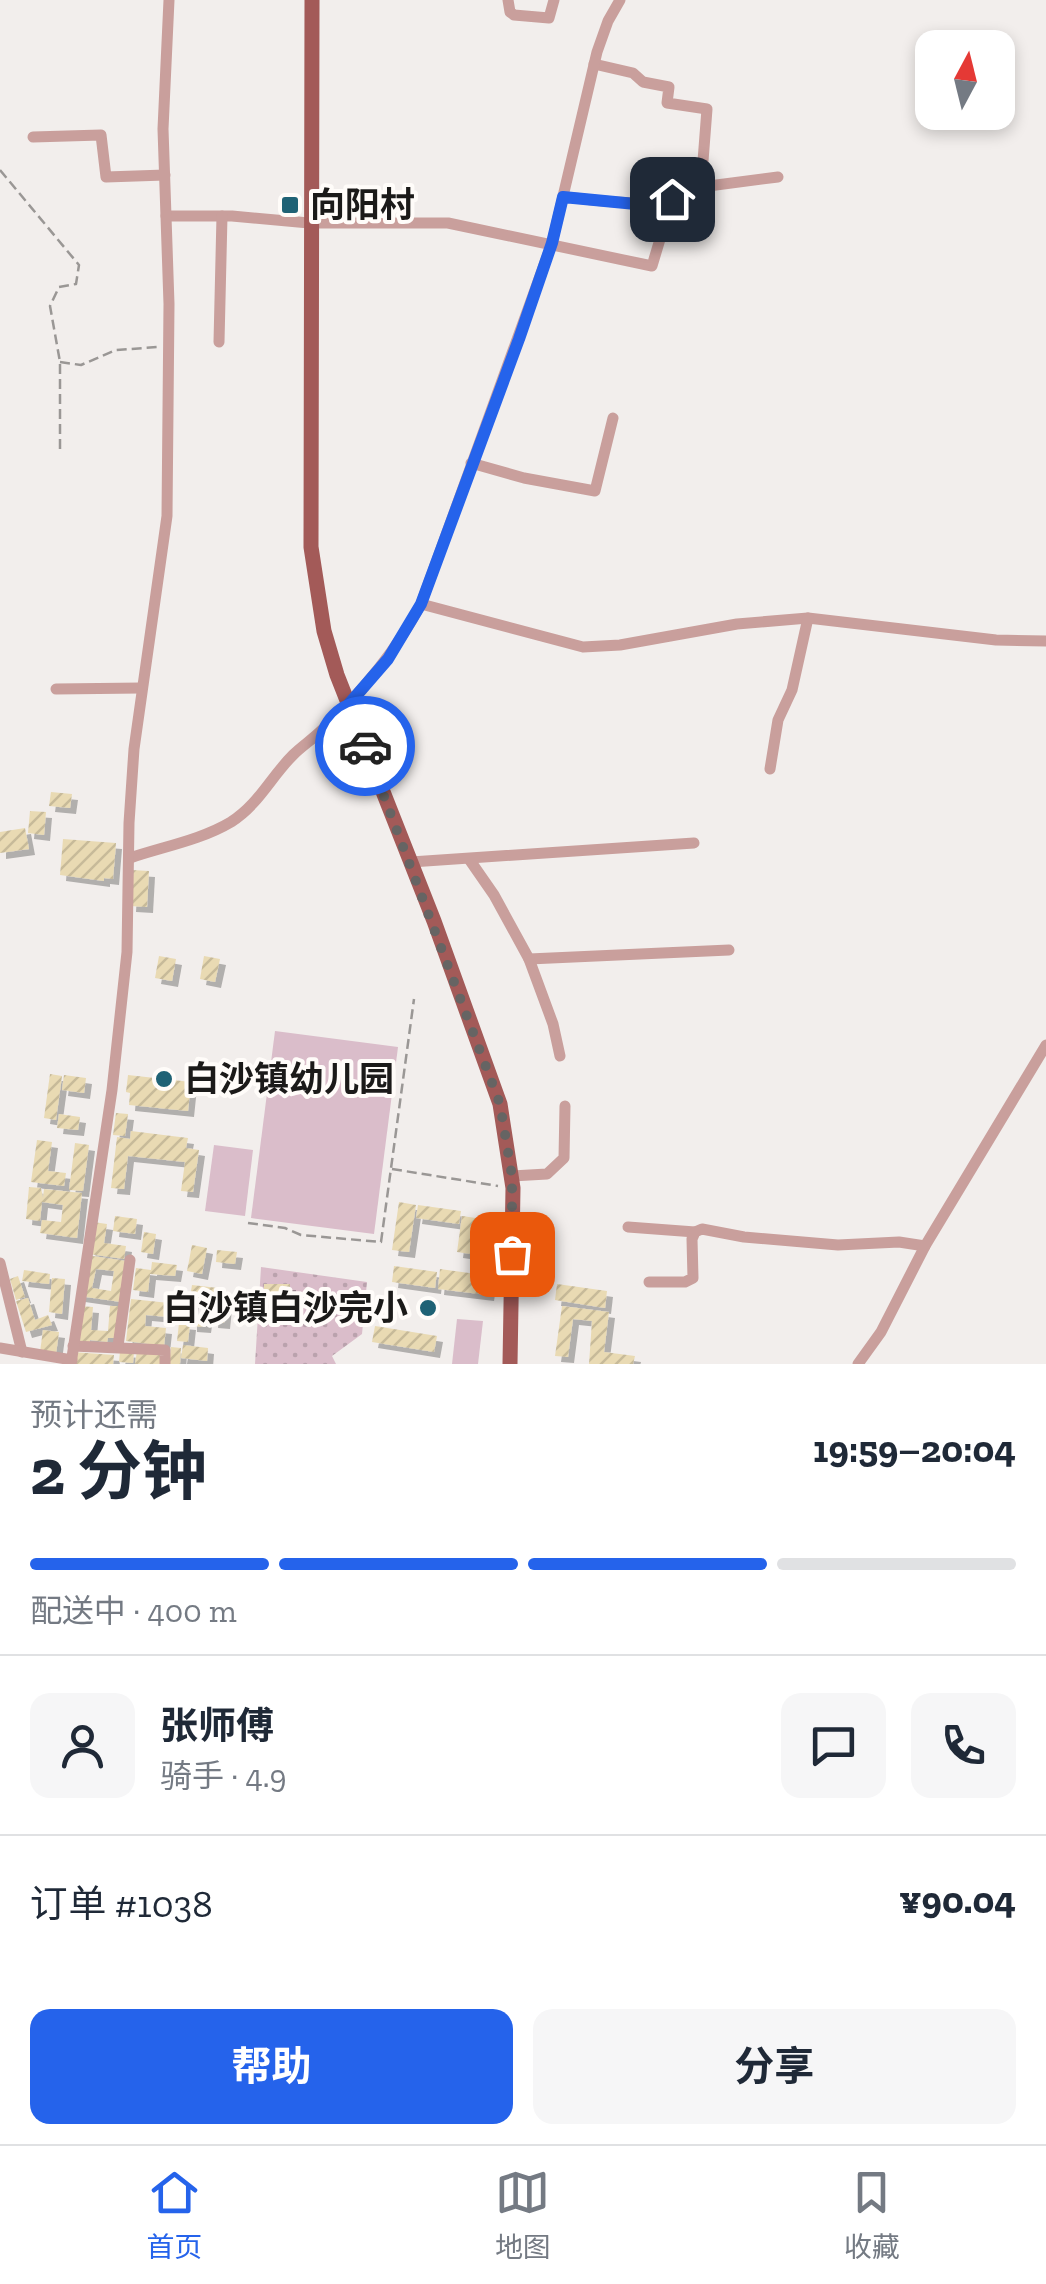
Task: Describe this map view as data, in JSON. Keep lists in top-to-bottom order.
{
  "places": {
    "transit": ["向阳村"],
    "other": ["白沙镇幼儿园", "白沙镇白沙完小"]
  },
  "north": "top",
  "page": {
    "heading": ["2 分钟", "预计还需", "19:59–20:04"],
    "panel": [
      "张师傅",
      "骑手 · 4.9",
      "订单 #1038",
      "¥90.04"
    ],
    "bar": "配送中 · 400 m",
    "buttons": ["帮助", "分享"],
    "tabs": ["首页", "地图", "收藏"]
  }
}
